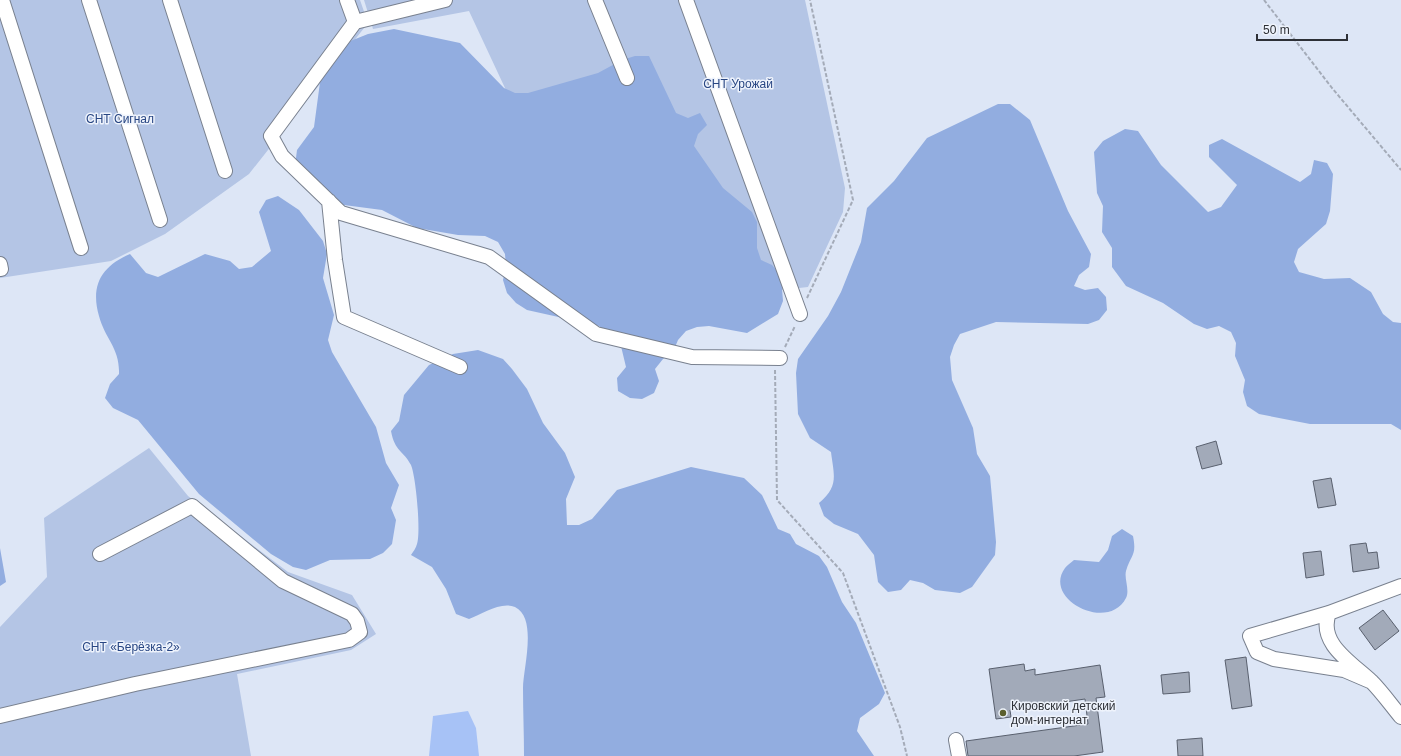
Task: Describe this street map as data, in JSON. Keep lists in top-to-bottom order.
{
  "parks": ["СНТ Урожай", "СНТ Сигнал", "СНТ «Берёзка-2»"],
  "places": ["Кировский детский дом-интернат"],
  "scale_bar": "50 m"
}
